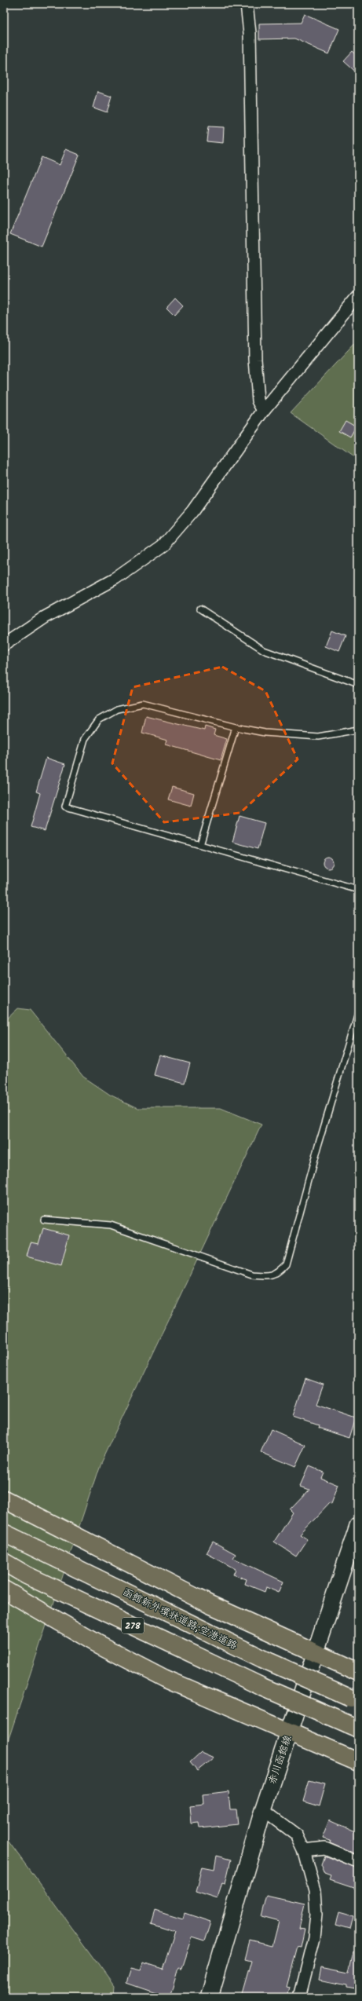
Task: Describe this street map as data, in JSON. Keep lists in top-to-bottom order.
{
  "streets": {
    "highway": ["函館新外環状道路;空港道路", "278"],
    "main road": ["赤川函館線"]
  }
}
